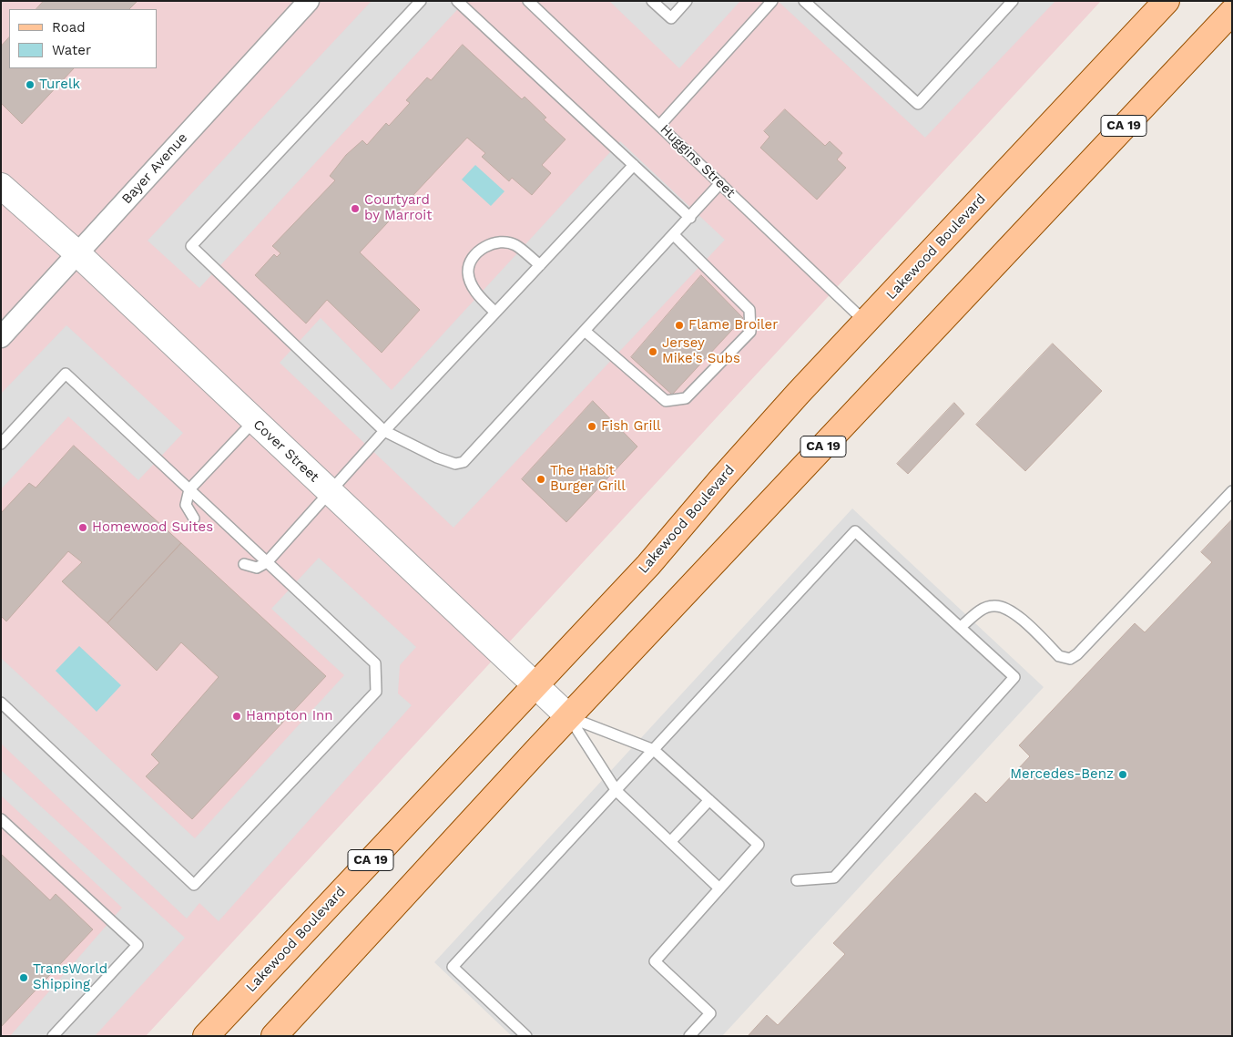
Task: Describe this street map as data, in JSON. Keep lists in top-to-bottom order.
{
  "streets": {
    "main road": ["CA 19", "Lakewood Boulevard"],
    "street": ["Bayer Avenue", "Cover Street"],
    "lane": ["Huggins Street"]
  },
  "crossings": [
    ["CA 19", "Cover Street"],
    ["Huggins Street", "Lakewood Boulevard"],
    ["Bayer Avenue", "Cover Street"],
    ["Lakewood Boulevard", "Cover Street"]
  ],
  "places": [
    "Turelk",
    "Courtyard by Marroit",
    "Flame Broiler",
    "Jersey Mike's Subs",
    "Fish Grill",
    "The Habit Burger Grill",
    "Homewood Suites",
    "Hampton Inn",
    "Mercedes-Benz",
    "TransWorld Shipping"
  ],
  "legend": ["Road", "Water"]
}
